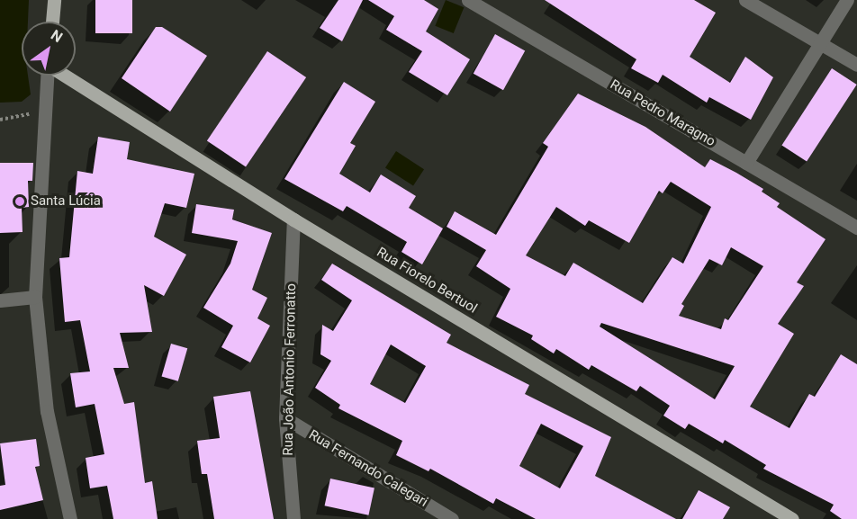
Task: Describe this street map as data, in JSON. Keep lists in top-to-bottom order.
{
  "streets": {
    "main road": ["Rua Fiorelo Bertuol"],
    "street": ["Rua Pedro Maragno", "Rua João Antonio Ferronatto", "Rua Fernando Calegari"]
  },
  "crossings": [
    ["Rua Fiorelo Bertuol", "Rua João Antonio Ferronatto"],
    ["Rua João Antonio Ferronatto", "Rua Fernando Calegari"]
  ],
  "places": ["Santa Lúcia"],
  "north": "top right"
}
